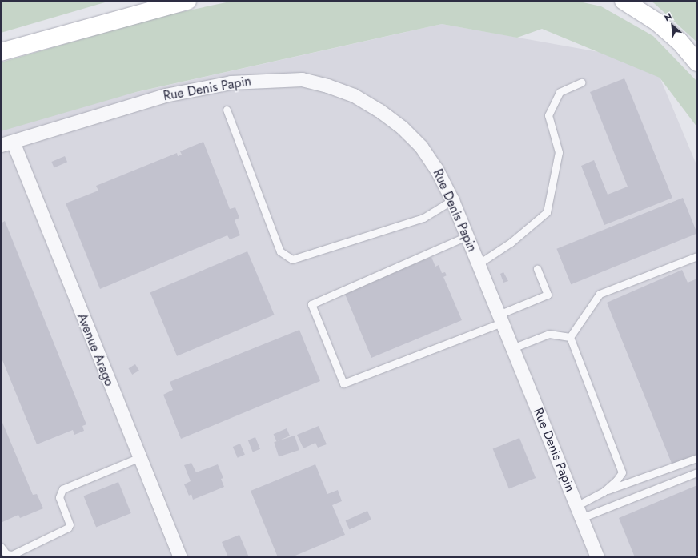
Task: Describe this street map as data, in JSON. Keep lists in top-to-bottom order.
{
  "streets": {
    "street": ["Rue Denis Papin", "Avenue Arago"]
  },
  "crossings": [
    ["Rue Denis Papin", "Avenue Arago"]
  ],
  "north": "top left"
}
